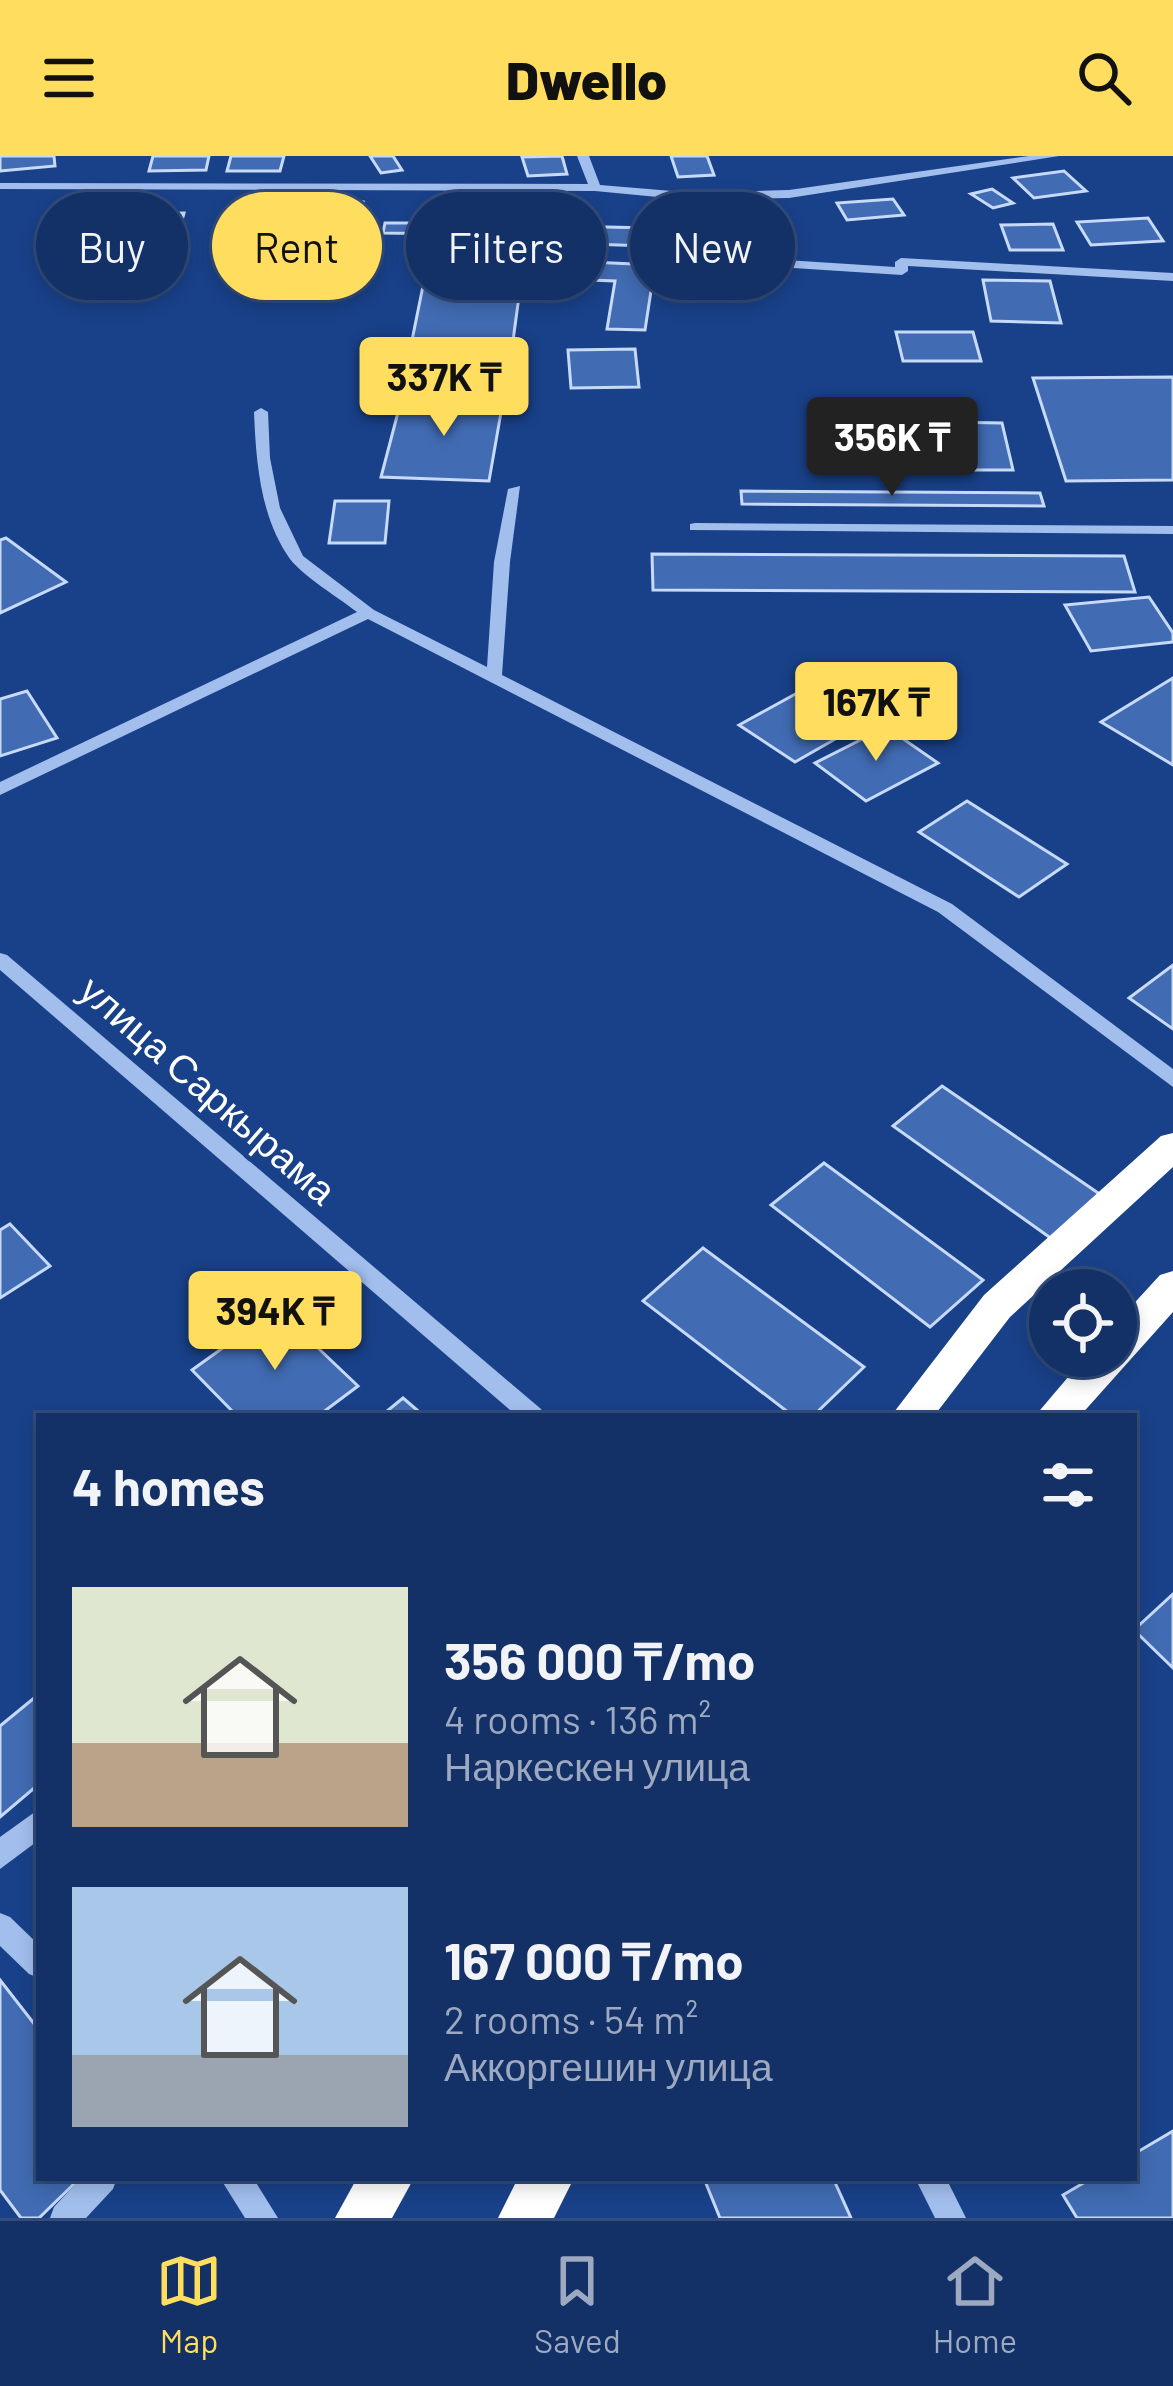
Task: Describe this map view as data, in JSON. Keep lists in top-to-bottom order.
{
  "streets": {
    "street": ["улица Саркырама"]
  },
  "page": {
    "header": "Dwello",
    "chip": [
      "Buy",
      "Rent",
      "Filters",
      "New"
    ],
    "price": [
      "337K ₸",
      "356K ₸",
      "167K ₸",
      "394K ₸"
    ],
    "heading": "4 homes",
    "list": [
      {
        "name": "356 000 ₸/mo",
        "note": "4 rooms · 136 m² · Наркескен улица"
      },
      {
        "name": "167 000 ₸/mo",
        "note": "2 rooms · 54 m² · Аккоргешин улица"
      }
    ],
    "tabs": ["Map", "Saved", "Home"]
  }
}
